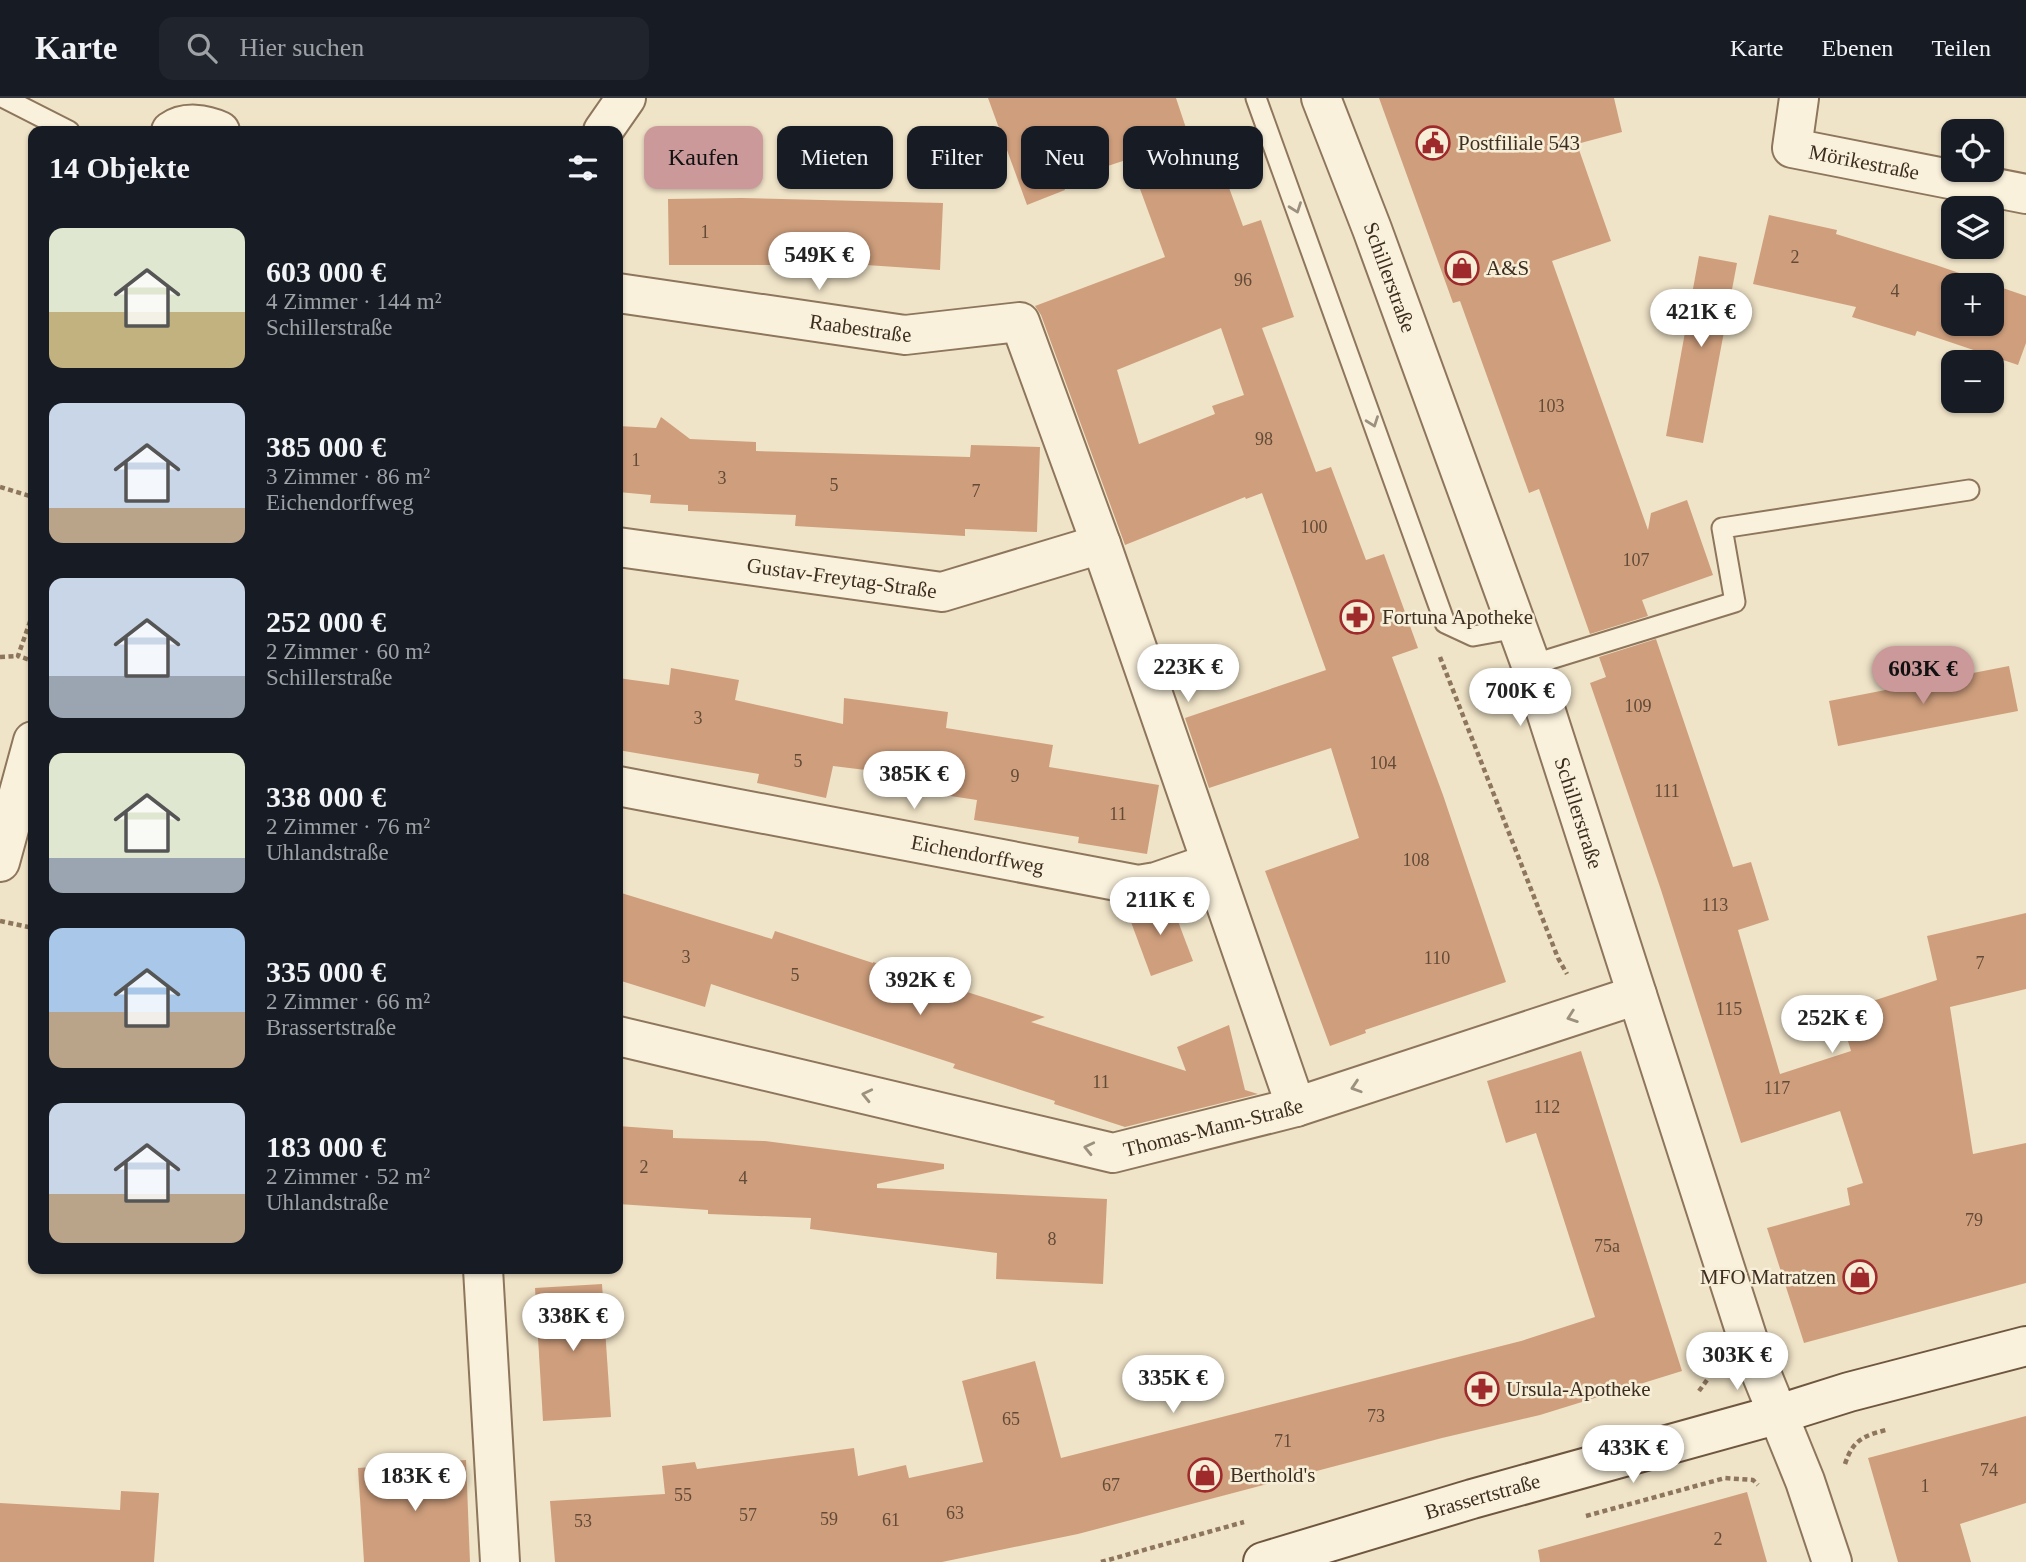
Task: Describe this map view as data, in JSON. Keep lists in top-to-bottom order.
{
  "streets": {
    "street": [
      "Mörikestraße",
      "Schillerstraße",
      "Raabestraße",
      "Gustav-Freytag-Straße",
      "Eichendorffweg",
      "Thomas-Mann-Straße",
      "Brassertstraße"
    ]
  },
  "crossings": [
    ["Schillerstraße", "Thomas-Mann-Straße"],
    ["Schillerstraße", "Brassertstraße"],
    ["Raabestraße", "Gustav-Freytag-Straße"]
  ],
  "one_way": ["Thomas-Mann-Straße"],
  "places": {
    "public building": ["Postfiliale 543"],
    "shop": ["A&S", "MFO Matratzen", "Berthold's"],
    "pharmacy": ["Fortuna Apotheke", "Ursula-Apotheke"]
  },
  "house_numbers": [
    "1",
    "2",
    "96",
    "4",
    "103",
    "98",
    "1",
    "3",
    "5",
    "7",
    "100",
    "107",
    "109",
    "3",
    "5",
    "104",
    "9",
    "111",
    "11",
    "108",
    "113",
    "3",
    "110",
    "7",
    "5",
    "115",
    "11",
    "117",
    "112",
    "2",
    "4",
    "79",
    "8",
    "75a",
    "73",
    "65",
    "71",
    "74",
    "67",
    "1",
    "55",
    "63",
    "57",
    "59",
    "61",
    "53",
    "2"
  ],
  "page": {
    "header": "Karte",
    "search": "Hier suchen",
    "nav": ["Karte", "Ebenen", "Teilen"],
    "map_buttons": ["+", "−"],
    "chip": [
      "Kaufen",
      "Mieten",
      "Filter",
      "Neu",
      "Wohnung"
    ],
    "heading": "14 Objekte",
    "list": [
      {
        "name": "603 000 €",
        "note": "4 Zimmer · 144 m² · Schillerstraße"
      },
      {
        "name": "385 000 €",
        "note": "3 Zimmer · 86 m² · Eichendorffweg"
      },
      {
        "name": "252 000 €",
        "note": "2 Zimmer · 60 m² · Schillerstraße"
      },
      {
        "name": "338 000 €",
        "note": "2 Zimmer · 76 m² · Uhlandstraße"
      },
      {
        "name": "335 000 €",
        "note": "2 Zimmer · 66 m² · Brassertstraße"
      },
      {
        "name": "183 000 €",
        "note": "2 Zimmer · 52 m² · Uhlandstraße"
      }
    ],
    "price": [
      "549K €",
      "421K €",
      "223K €",
      "603K €",
      "700K €",
      "385K €",
      "211K €",
      "392K €",
      "252K €",
      "338K €",
      "303K €",
      "335K €",
      "433K €",
      "183K €"
    ]
  }
}
